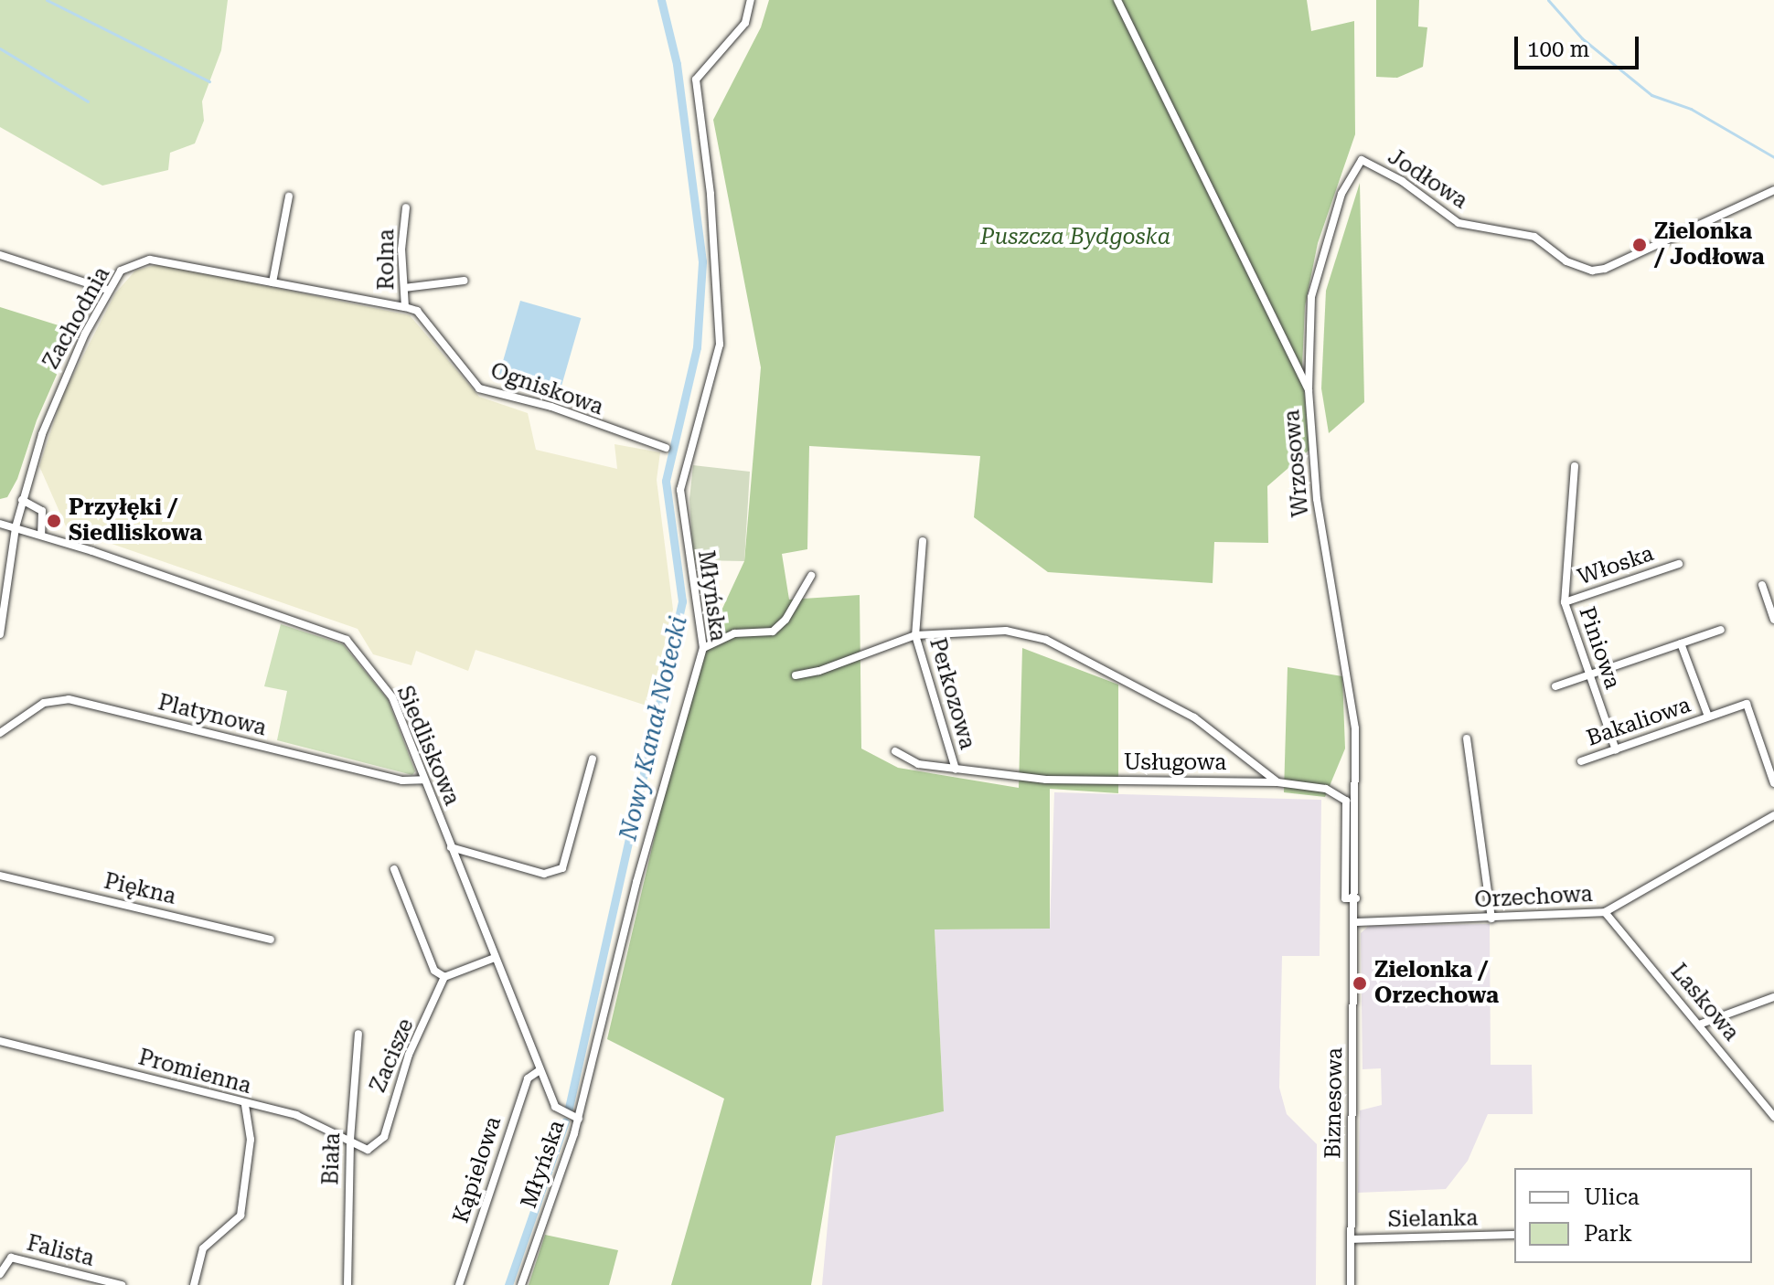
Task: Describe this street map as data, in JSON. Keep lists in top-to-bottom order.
{
  "streets": {
    "street": [
      "Jodłowa",
      "Rolna",
      "Zachodnia",
      "Ogniskowa",
      "Wrzosowa",
      "Włoska",
      "Młyńska",
      "Piniowa",
      "Perkozowa",
      "Platynowa",
      "Bakaliowa",
      "Siedliskowa",
      "Usługowa",
      "Piękna",
      "Orzechowa",
      "Laskowa",
      "Zacisze",
      "Promienna",
      "Biznesowa",
      "Biała",
      "Kąpielowa",
      "Sielanka",
      "Falista"
    ]
  },
  "crossings": [
    ["Jodłowa", "Wrzosowa"],
    ["Rolna", "Zachodnia"],
    ["Rolna", "Ogniskowa"],
    ["Zachodnia", "Ogniskowa"],
    ["Zachodnia", "Siedliskowa"],
    ["Wrzosowa", "Usługowa"],
    ["Wrzosowa", "Orzechowa"],
    ["Wrzosowa", "Biznesowa"],
    ["Włoska", "Piniowa"],
    ["Młyńska", "Siedliskowa"],
    ["Piniowa", "Bakaliowa"],
    ["Perkozowa", "Usługowa"],
    ["Platynowa", "Siedliskowa"],
    ["Siedliskowa", "Kąpielowa"],
    ["Orzechowa", "Laskowa"],
    ["Orzechowa", "Biznesowa"],
    ["Zacisze", "Promienna"],
    ["Promienna", "Biała"],
    ["Biznesowa", "Sielanka"]
  ],
  "water": ["Nowy Kanał Notecki"],
  "parks": ["Puszcza Bydgoska"],
  "places": ["Zielonka / Jodłowa", "Przyłęki / Siedliskowa", "Zielonka / Orzechowa"],
  "legend": ["Ulica", "Park"],
  "scale_bar": "100 m"
}
